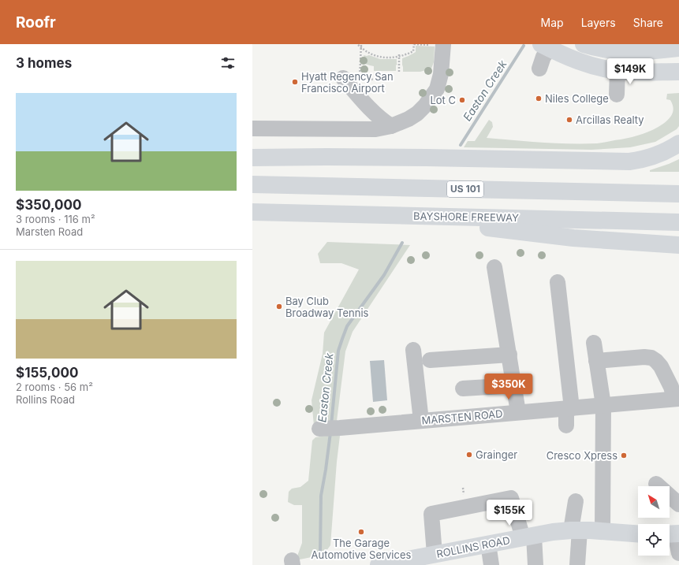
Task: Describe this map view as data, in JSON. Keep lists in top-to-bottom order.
{
  "streets": {
    "main road": ["US 101", "BAYSHORE FREEWAY", "ROLLINS ROAD"],
    "street": ["MARSTEN ROAD"]
  },
  "water": ["Easton Creek"],
  "places": [
    "Hyatt Regency San Francisco Airport",
    "Niles College",
    "Lot C",
    "Arcillas Realty",
    "Bay Club Broadway Tennis",
    "Grainger",
    "Cresco Xpress",
    "The Garage Automotive Services"
  ],
  "north": "top left",
  "page": {
    "header": "Roofr",
    "nav": ["Map", "Layers", "Share"],
    "heading": "3 homes",
    "price": ["$149K", "$350K", "$155K"],
    "list": [
      {
        "name": "$350,000",
        "note": "3 rooms · 116 m² · Marsten Road"
      },
      {
        "name": "$155,000",
        "note": "2 rooms · 56 m² · Rollins Road"
      }
    ]
  }
}
